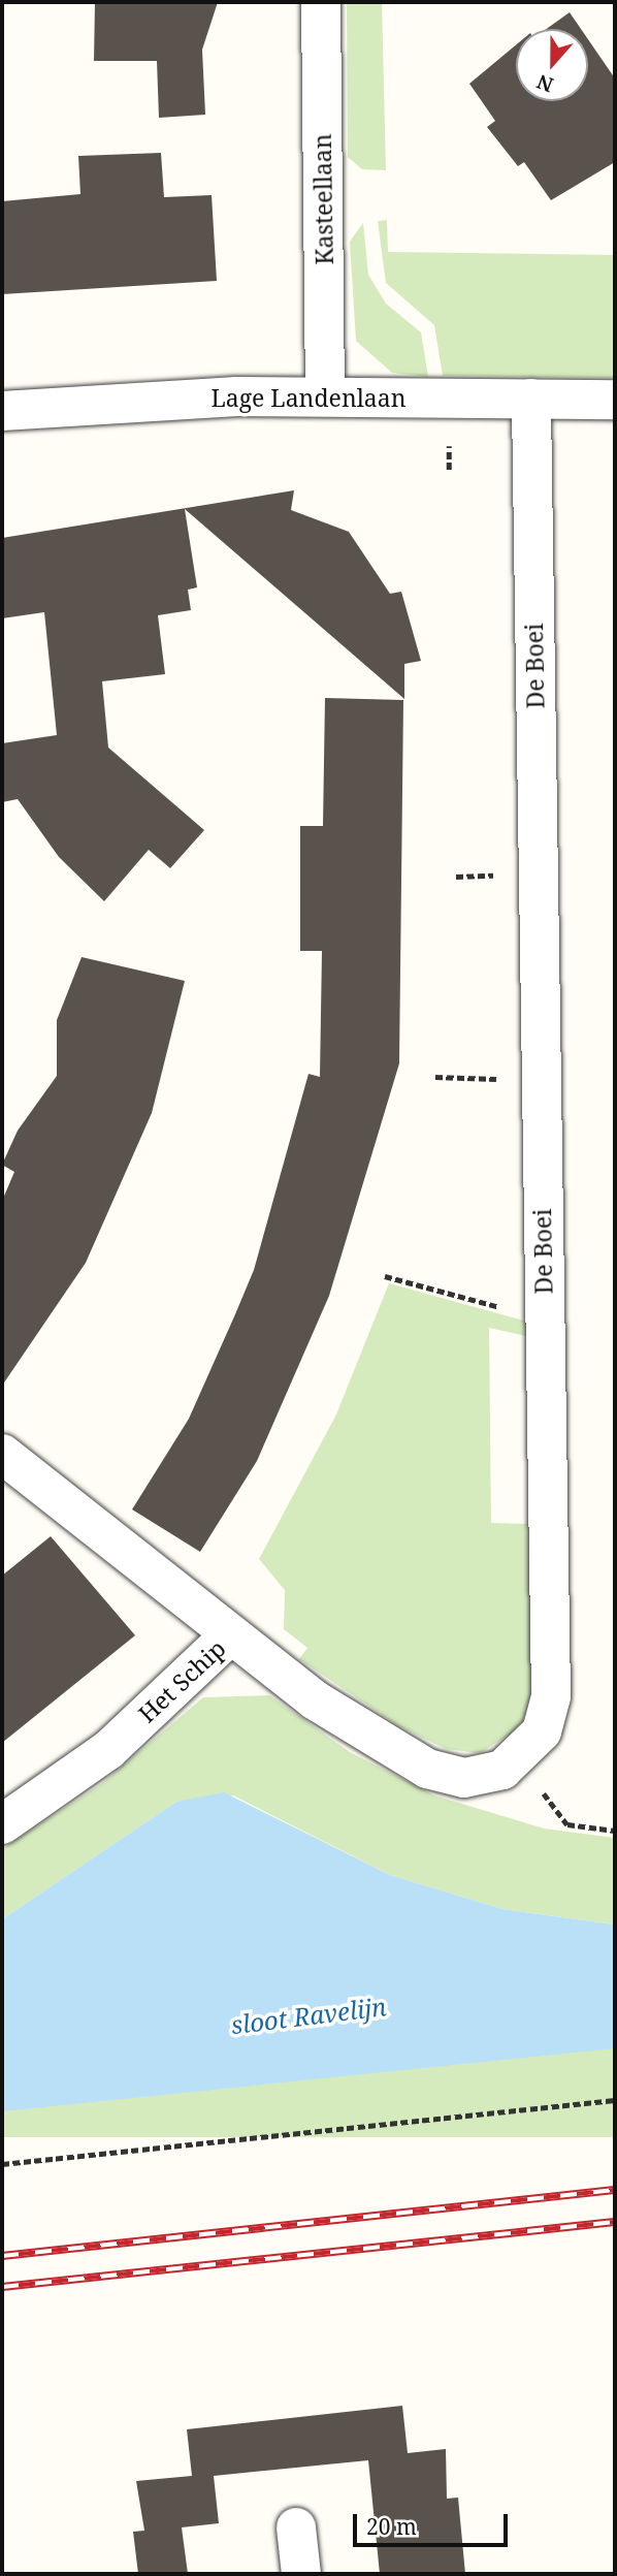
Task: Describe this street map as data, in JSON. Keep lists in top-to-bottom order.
{
  "streets": {
    "street": [
      "Kasteellaan",
      "Lage Landenlaan",
      "De Boei",
      "Het Schip"
    ]
  },
  "crossings": [
    ["Kasteellaan", "Lage Landenlaan"],
    ["Lage Landenlaan", "De Boei"]
  ],
  "water": ["sloot Ravelijn"],
  "scale_bar": "20 m",
  "north": "bottom"
}
